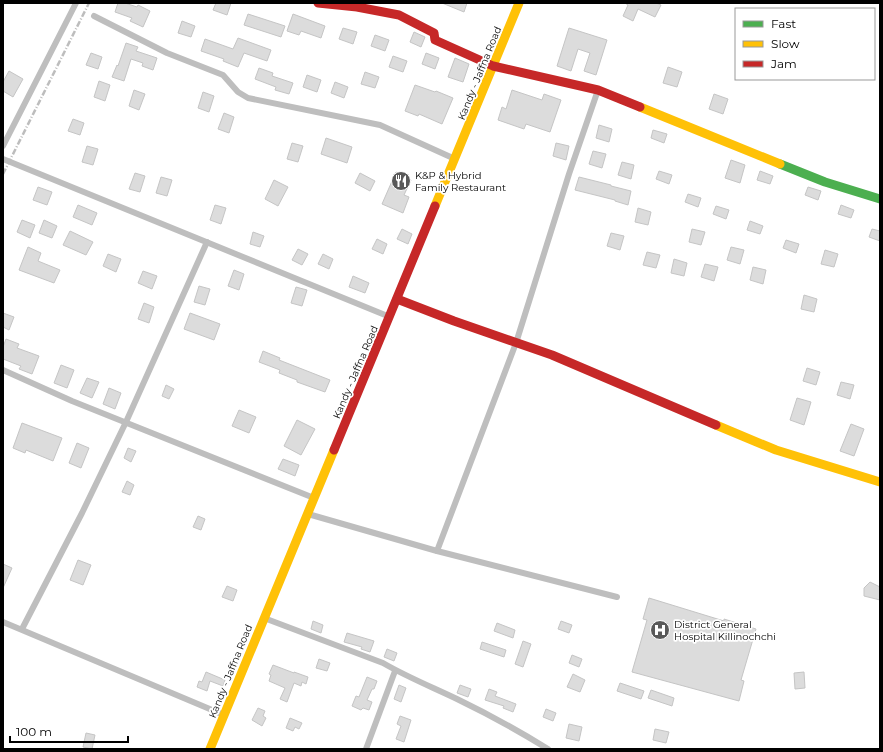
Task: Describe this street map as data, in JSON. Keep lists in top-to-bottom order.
{
  "streets": {
    "main road": ["Kandy - Jaffna Road"]
  },
  "places": {
    "restaurant": ["K&P & Hybrid Family Restaurant"],
    "hospital": ["District General Hospital Killinochchi"]
  },
  "legend": ["Fast", "Slow", "Jam"],
  "scale_bar": "100 m"
}
